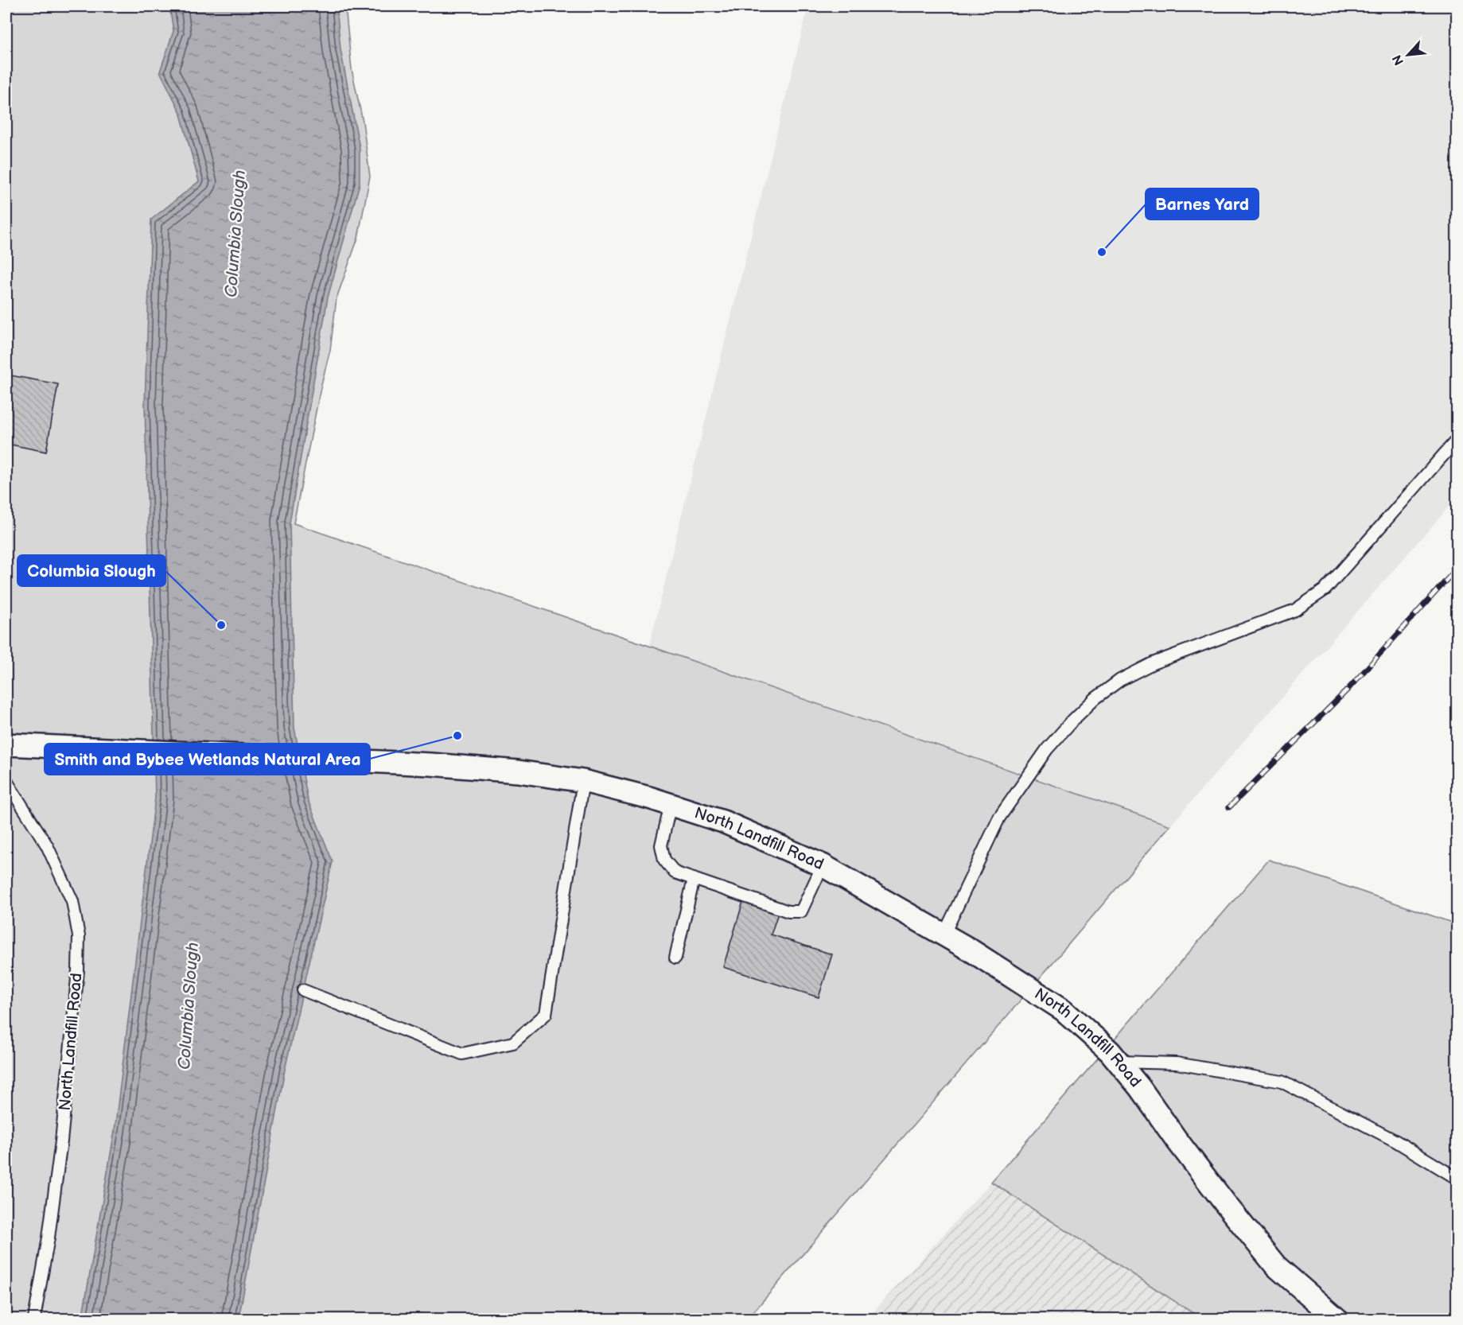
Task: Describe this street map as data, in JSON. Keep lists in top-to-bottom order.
{
  "streets": {
    "street": ["North Landfill Road"]
  },
  "water": ["Columbia Slough"],
  "places": ["Barnes Yard", "Columbia Slough", "Smith and Bybee Wetlands Natural Area"],
  "north": "bottom left"
}
